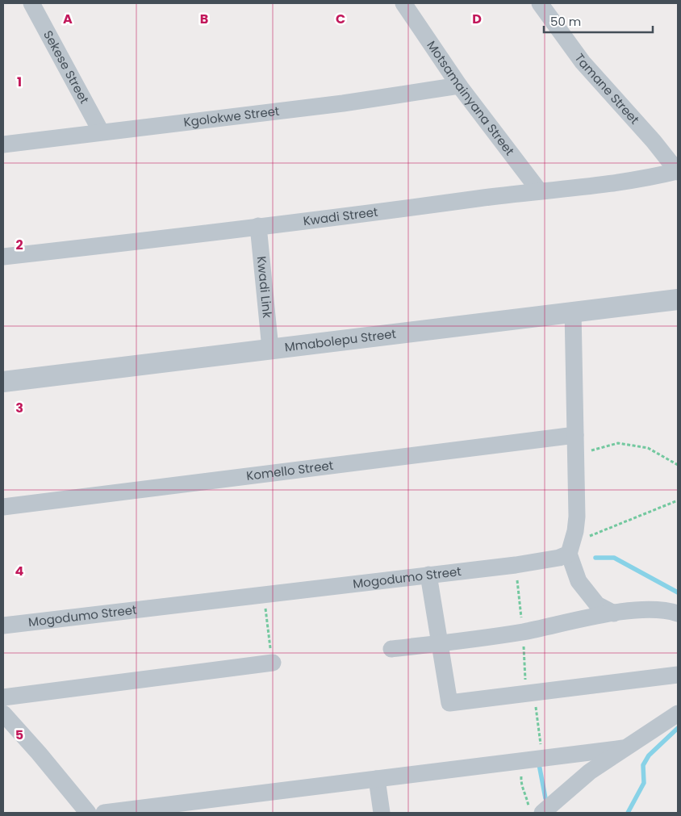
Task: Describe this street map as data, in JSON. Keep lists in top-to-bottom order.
{
  "streets": {
    "street": [
      "Sekese Street",
      "Tamane Street",
      "Motsamainyana Street",
      "Kgolokwe Street",
      "Kwadi Street",
      "Kwadi Link",
      "Mmabolepu Street",
      "Komello Street",
      "Mogodumo Street"
    ]
  },
  "crossings": [
    ["Sekese Street", "Kgolokwe Street"],
    ["Tamane Street", "Kwadi Street"],
    ["Motsamainyana Street", "Kgolokwe Street"],
    ["Motsamainyana Street", "Kwadi Street"],
    ["Kwadi Street", "Kwadi Link"],
    ["Kwadi Link", "Mmabolepu Street"]
  ],
  "scale_bar": "50 m",
  "grid": {
    "columns": [
      "A",
      "B",
      "C",
      "D"
    ],
    "rows": [
      "1",
      "2",
      "3",
      "4",
      "5"
    ]
  }
}
